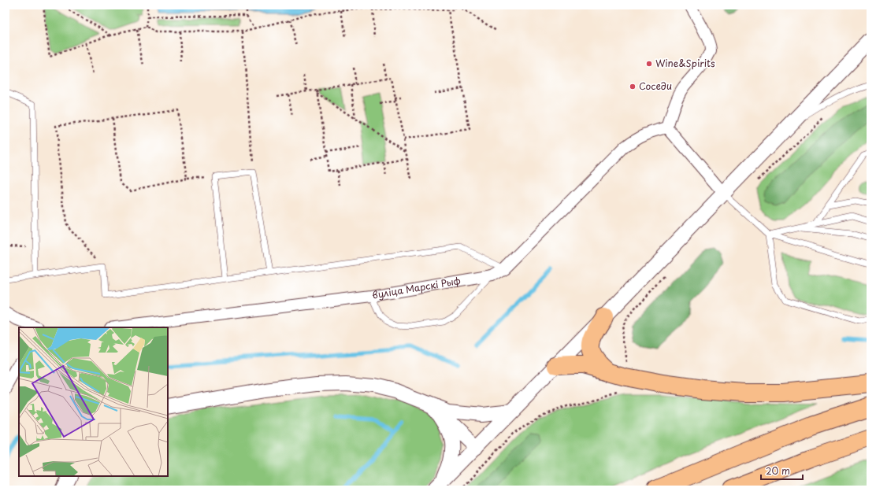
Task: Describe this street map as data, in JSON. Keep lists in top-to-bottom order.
{
  "streets": {
    "street": ["вуліца Марскі Рыф"]
  },
  "places": ["Wine&Spirits", "Соседи"],
  "scale_bar": "20 m"
}
